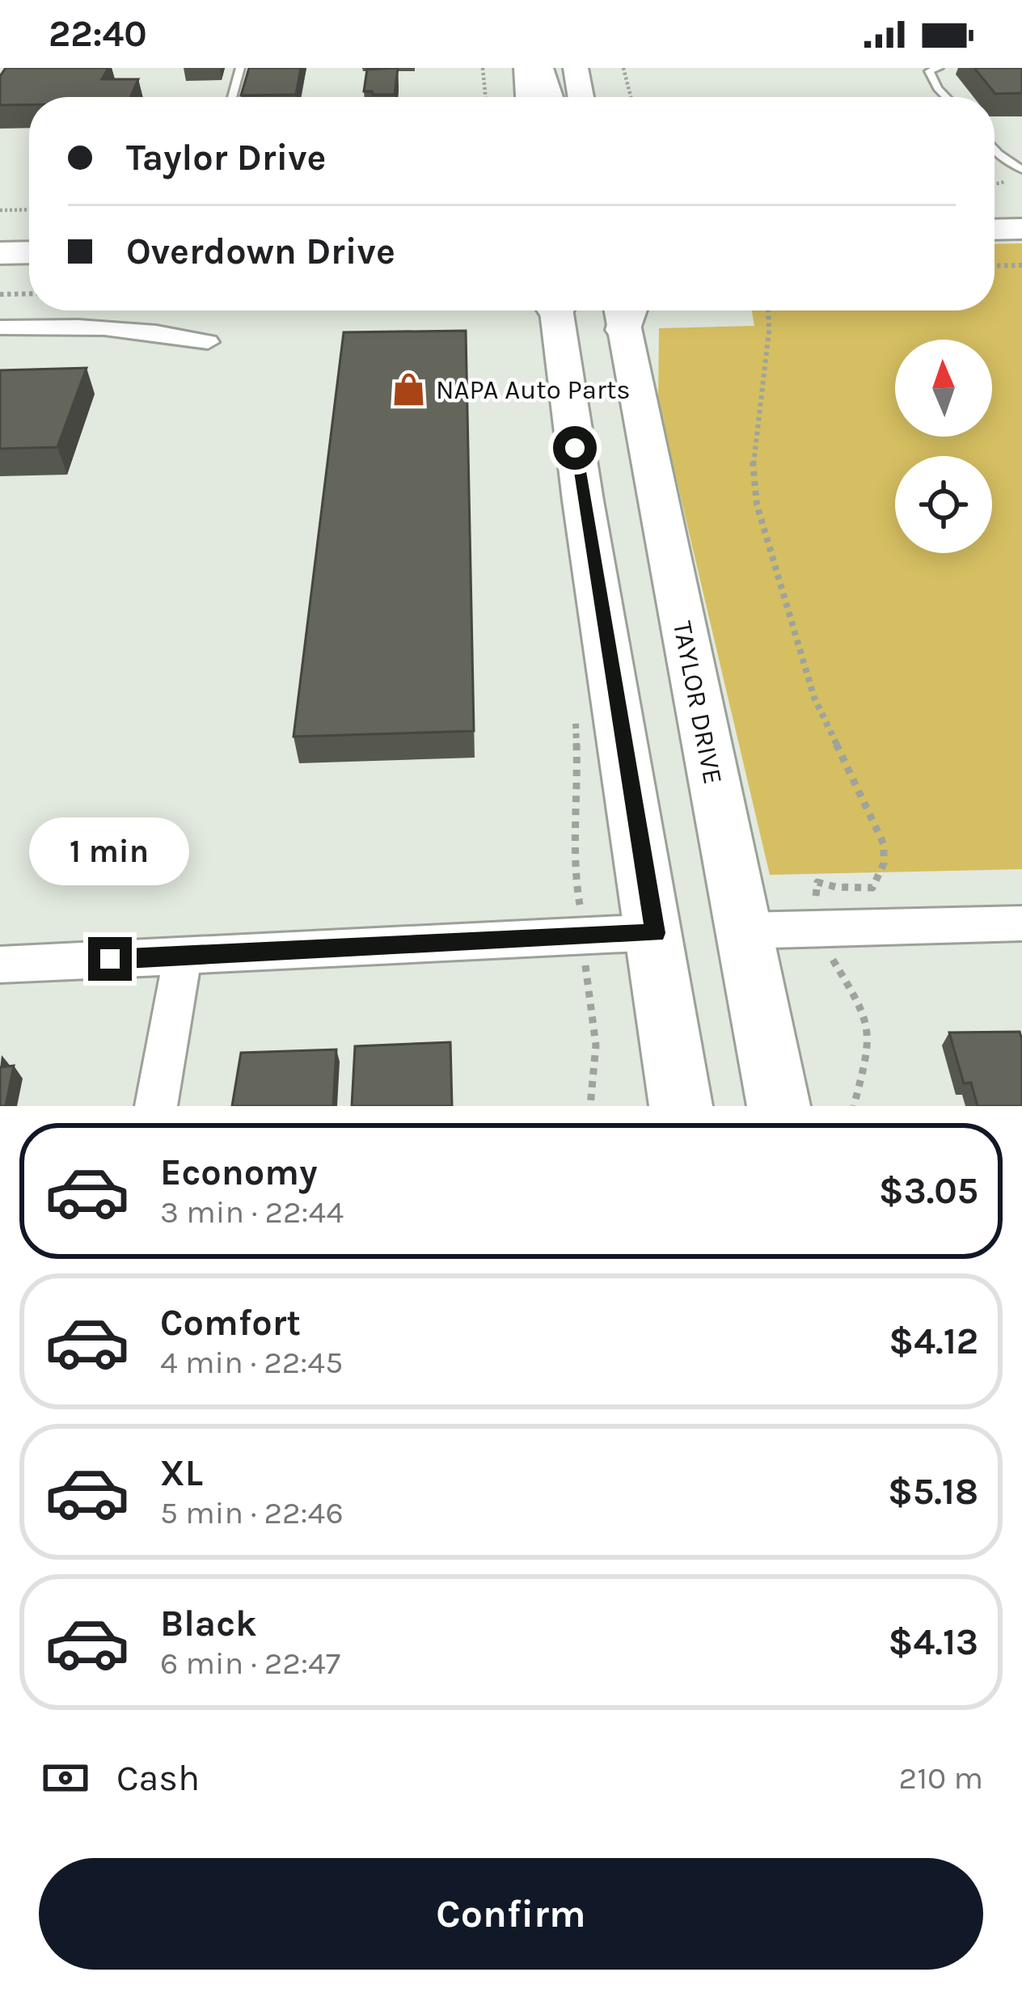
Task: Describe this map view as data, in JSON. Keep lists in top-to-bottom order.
{
  "streets": {
    "main road": ["TAYLOR DRIVE"]
  },
  "places": {
    "shop": ["NAPA Auto Parts"]
  },
  "north": "top",
  "page": {
    "status": "22:40",
    "banner": ["Taylor Drive", "Overdown Drive"],
    "bubble": "1 min",
    "list": [
      {
        "name": "Economy",
        "note": "3 min · 22:44",
        "value": "$3.05"
      },
      {
        "name": "Comfort",
        "note": "4 min · 22:45",
        "value": "$4.12"
      },
      {
        "name": "XL",
        "note": "5 min · 22:46",
        "value": "$5.18"
      },
      {
        "name": "Black",
        "note": "6 min · 22:47",
        "value": "$4.13"
      }
    ],
    "pay": ["Cash", "210 m"],
    "buttons": "Confirm"
  }
}
